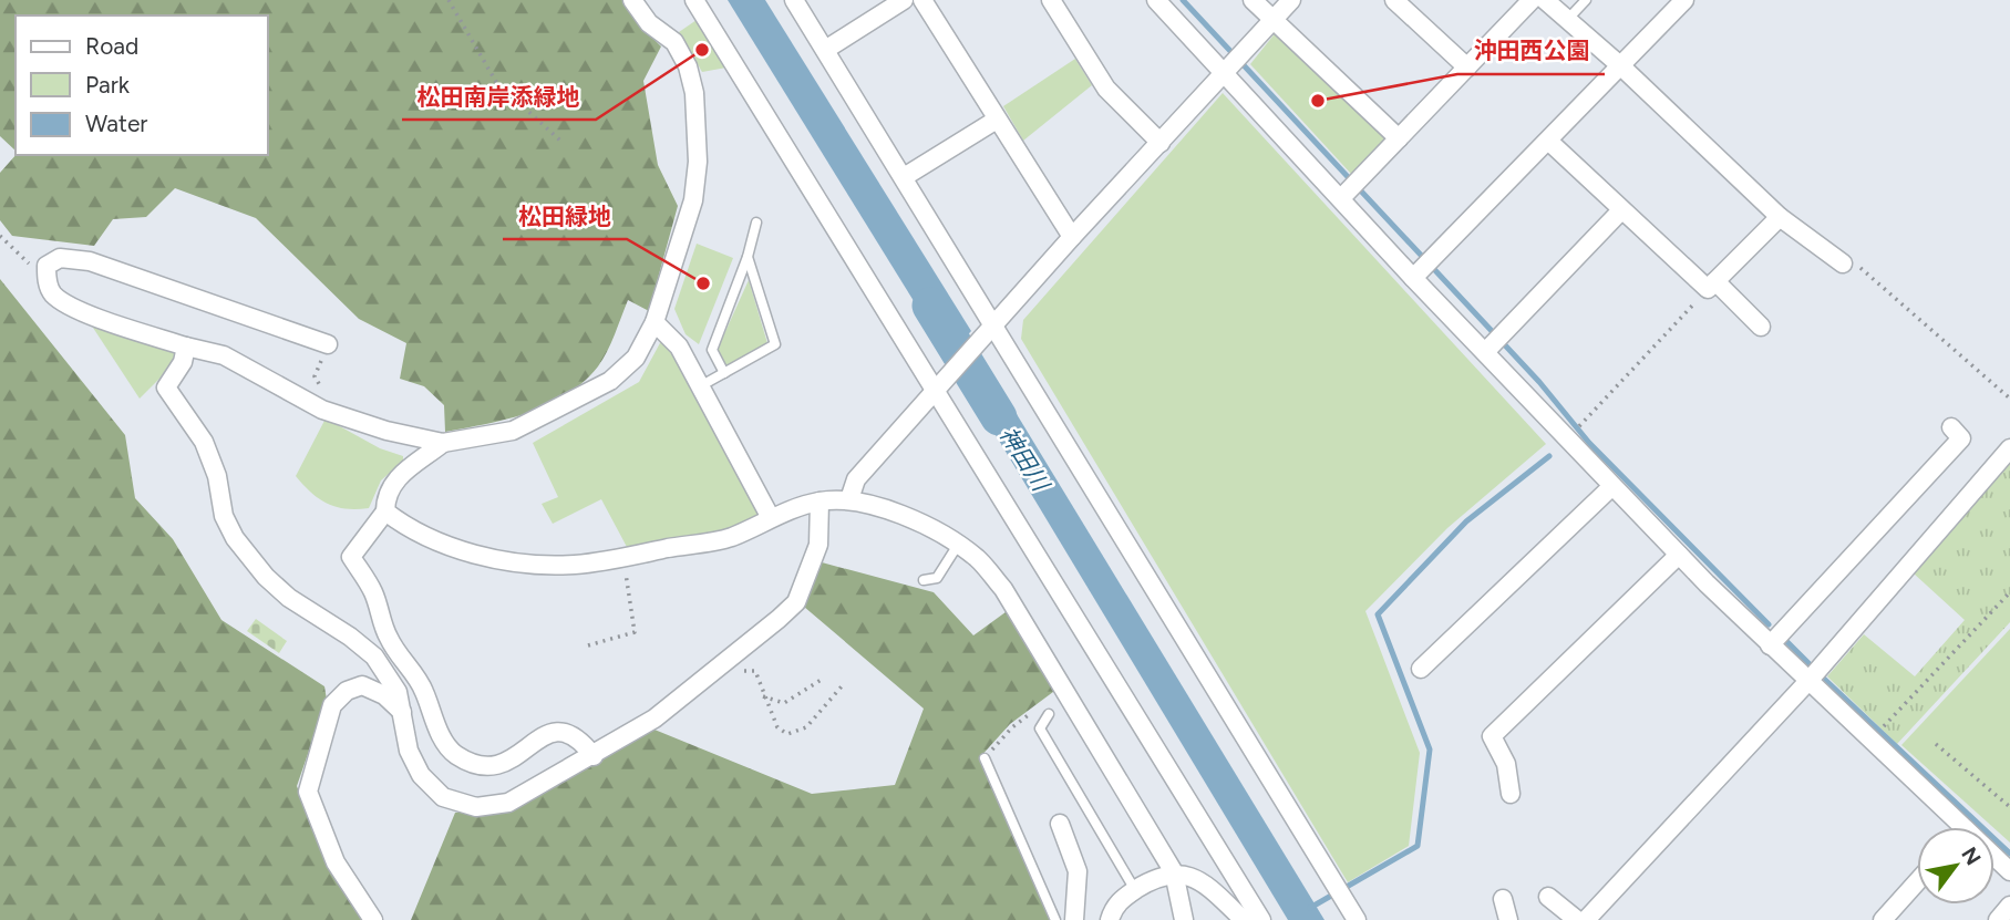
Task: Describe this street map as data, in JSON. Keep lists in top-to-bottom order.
{
  "water": ["神田川"],
  "places": ["松田南岸添緑地", "沖田西公園", "松田緑地"],
  "legend": ["Road", "Park", "Water"],
  "north": "top right"
}
